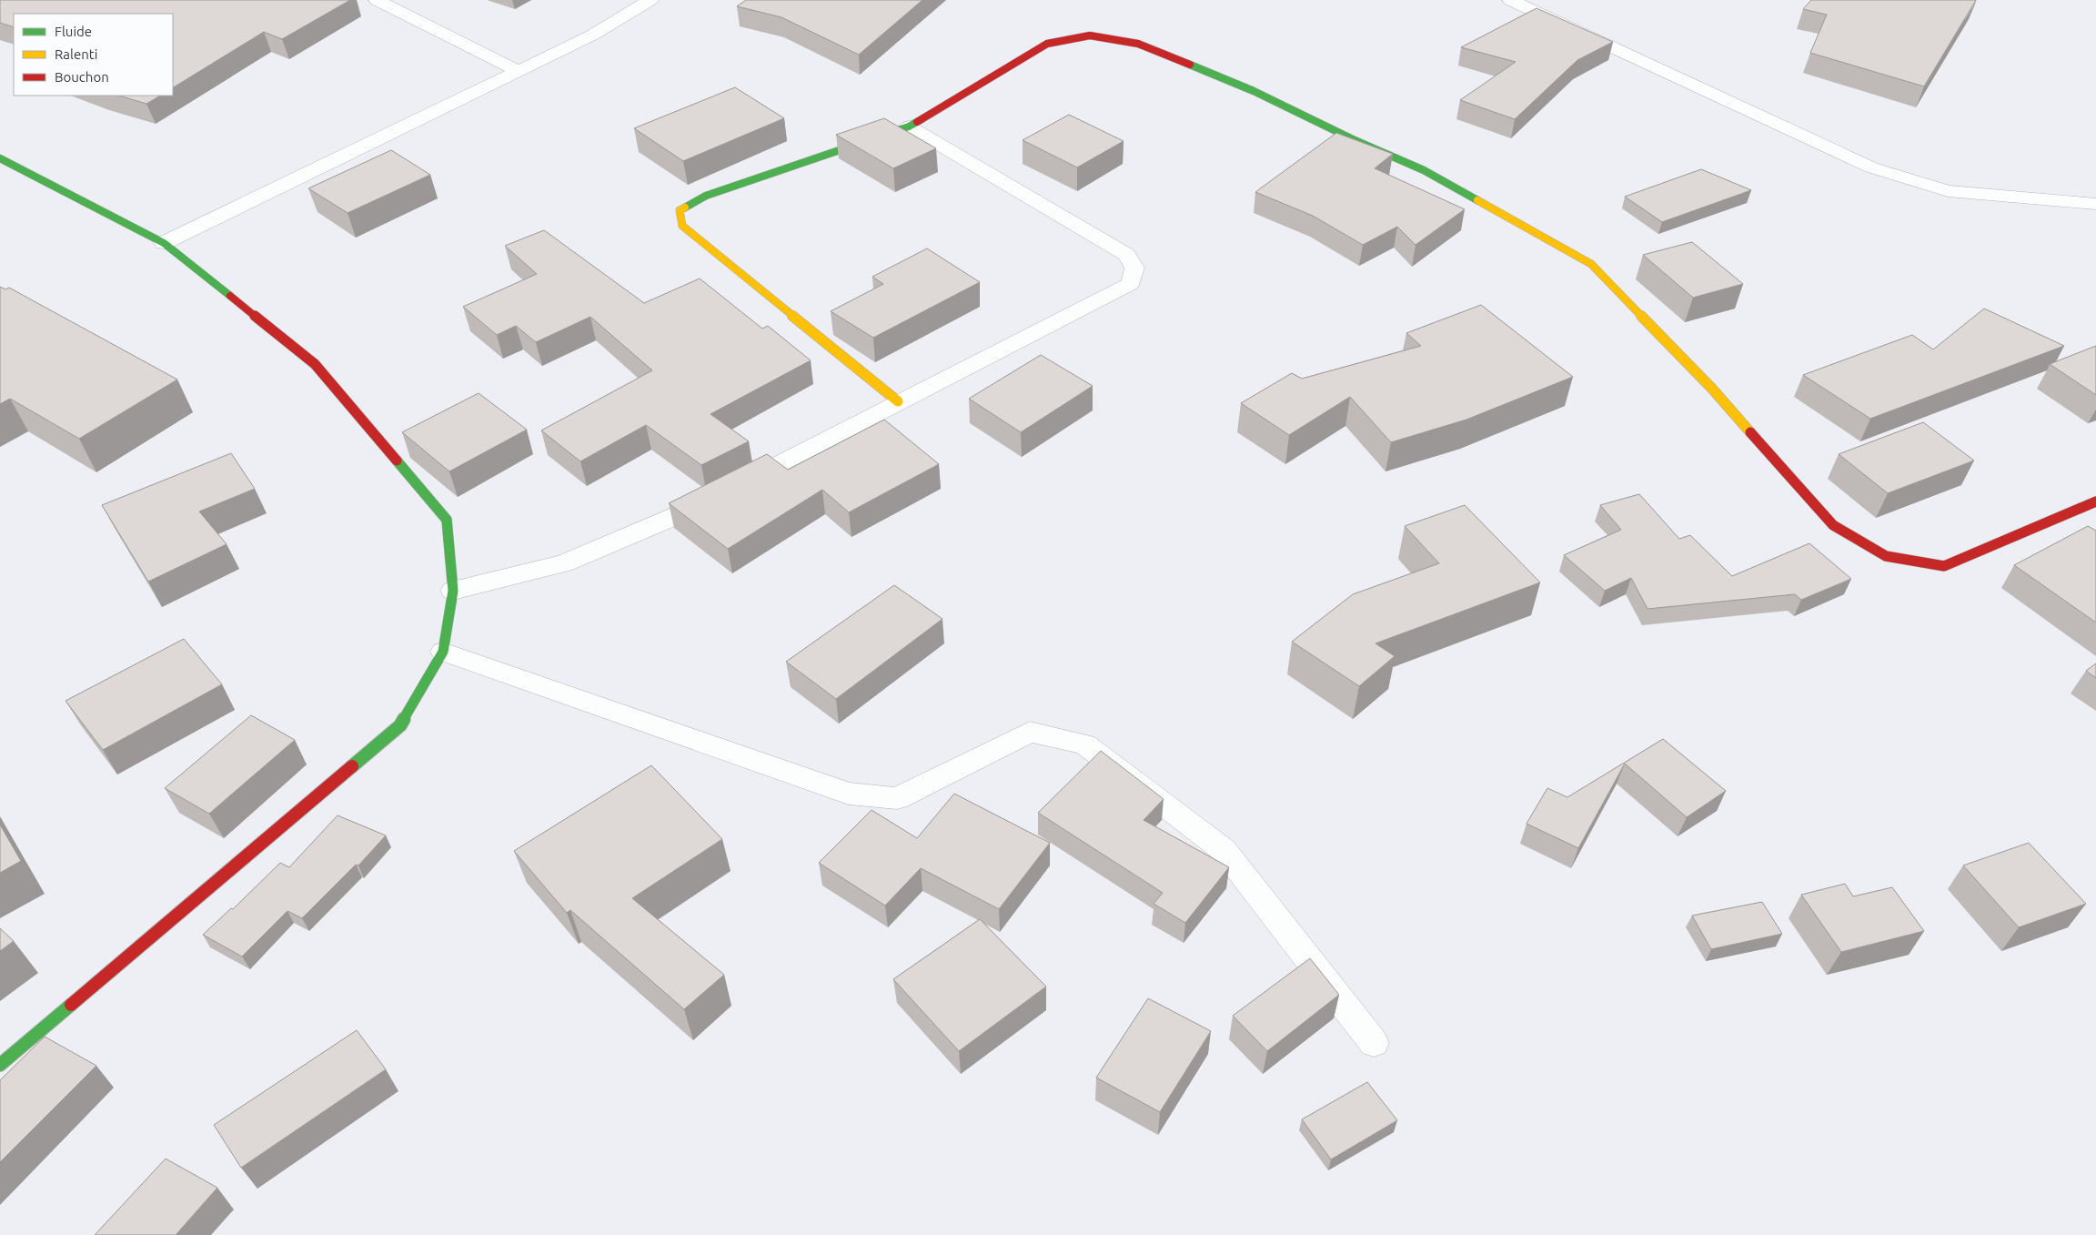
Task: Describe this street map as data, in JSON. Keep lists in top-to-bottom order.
{
  "legend": ["Fluide", "Ralenti", "Bouchon"]
}
